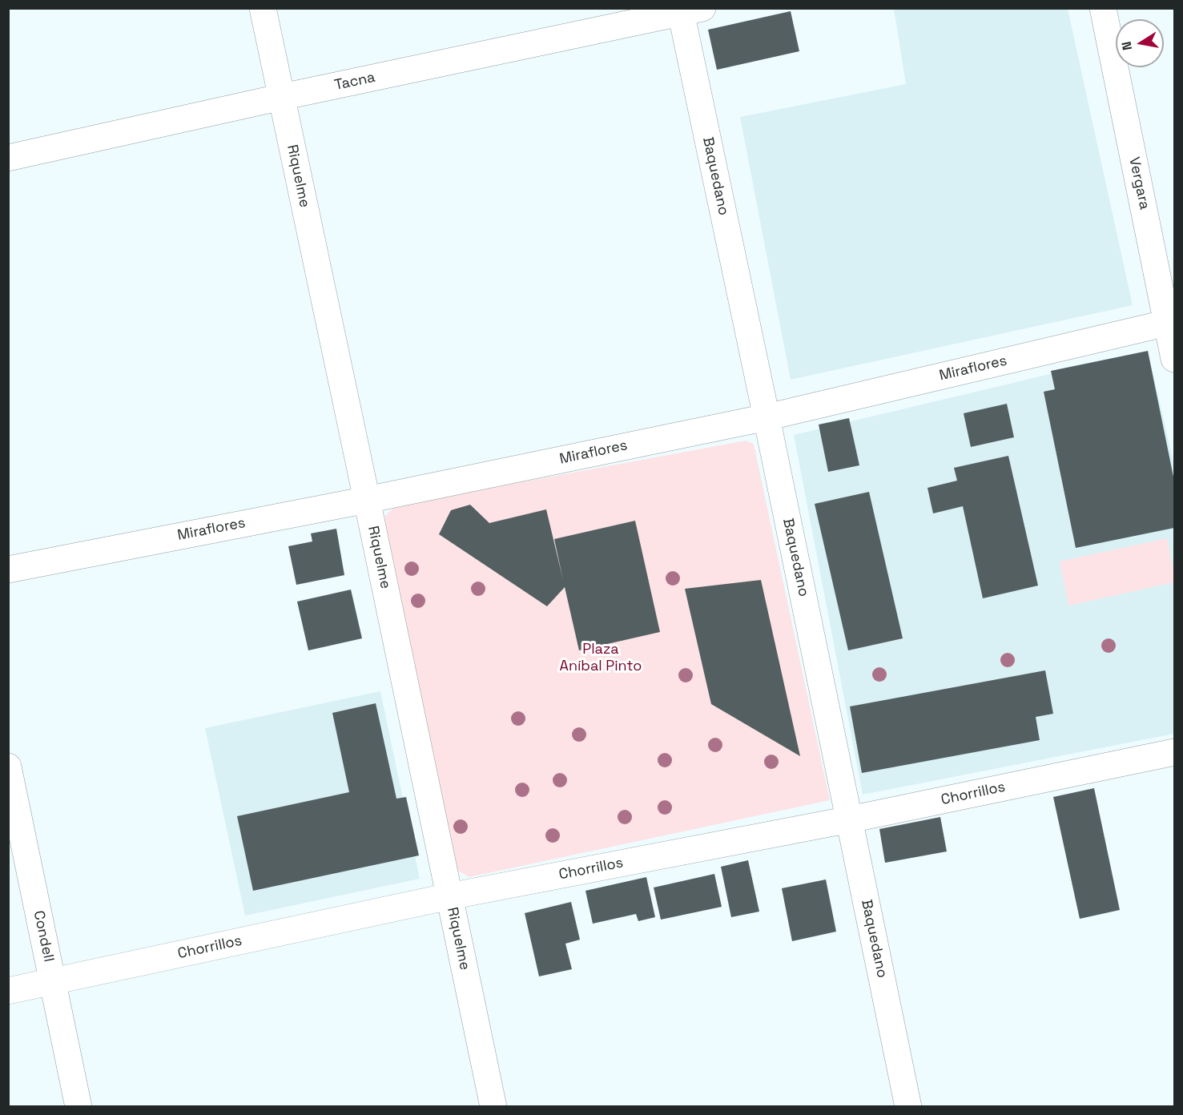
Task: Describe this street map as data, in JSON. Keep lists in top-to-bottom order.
{
  "streets": {
    "street": [
      "Tacna",
      "Riquelme",
      "Baquedano",
      "Vergara",
      "Miraflores",
      "Chorrillos",
      "Condell"
    ]
  },
  "crossings": [
    ["Tacna", "Riquelme"],
    ["Tacna", "Baquedano"],
    ["Riquelme", "Miraflores"],
    ["Riquelme", "Chorrillos"],
    ["Baquedano", "Miraflores"],
    ["Baquedano", "Chorrillos"],
    ["Vergara", "Miraflores"],
    ["Chorrillos", "Condell"]
  ],
  "parks": ["Plaza Aníbal Pinto"],
  "north": "left"
}
